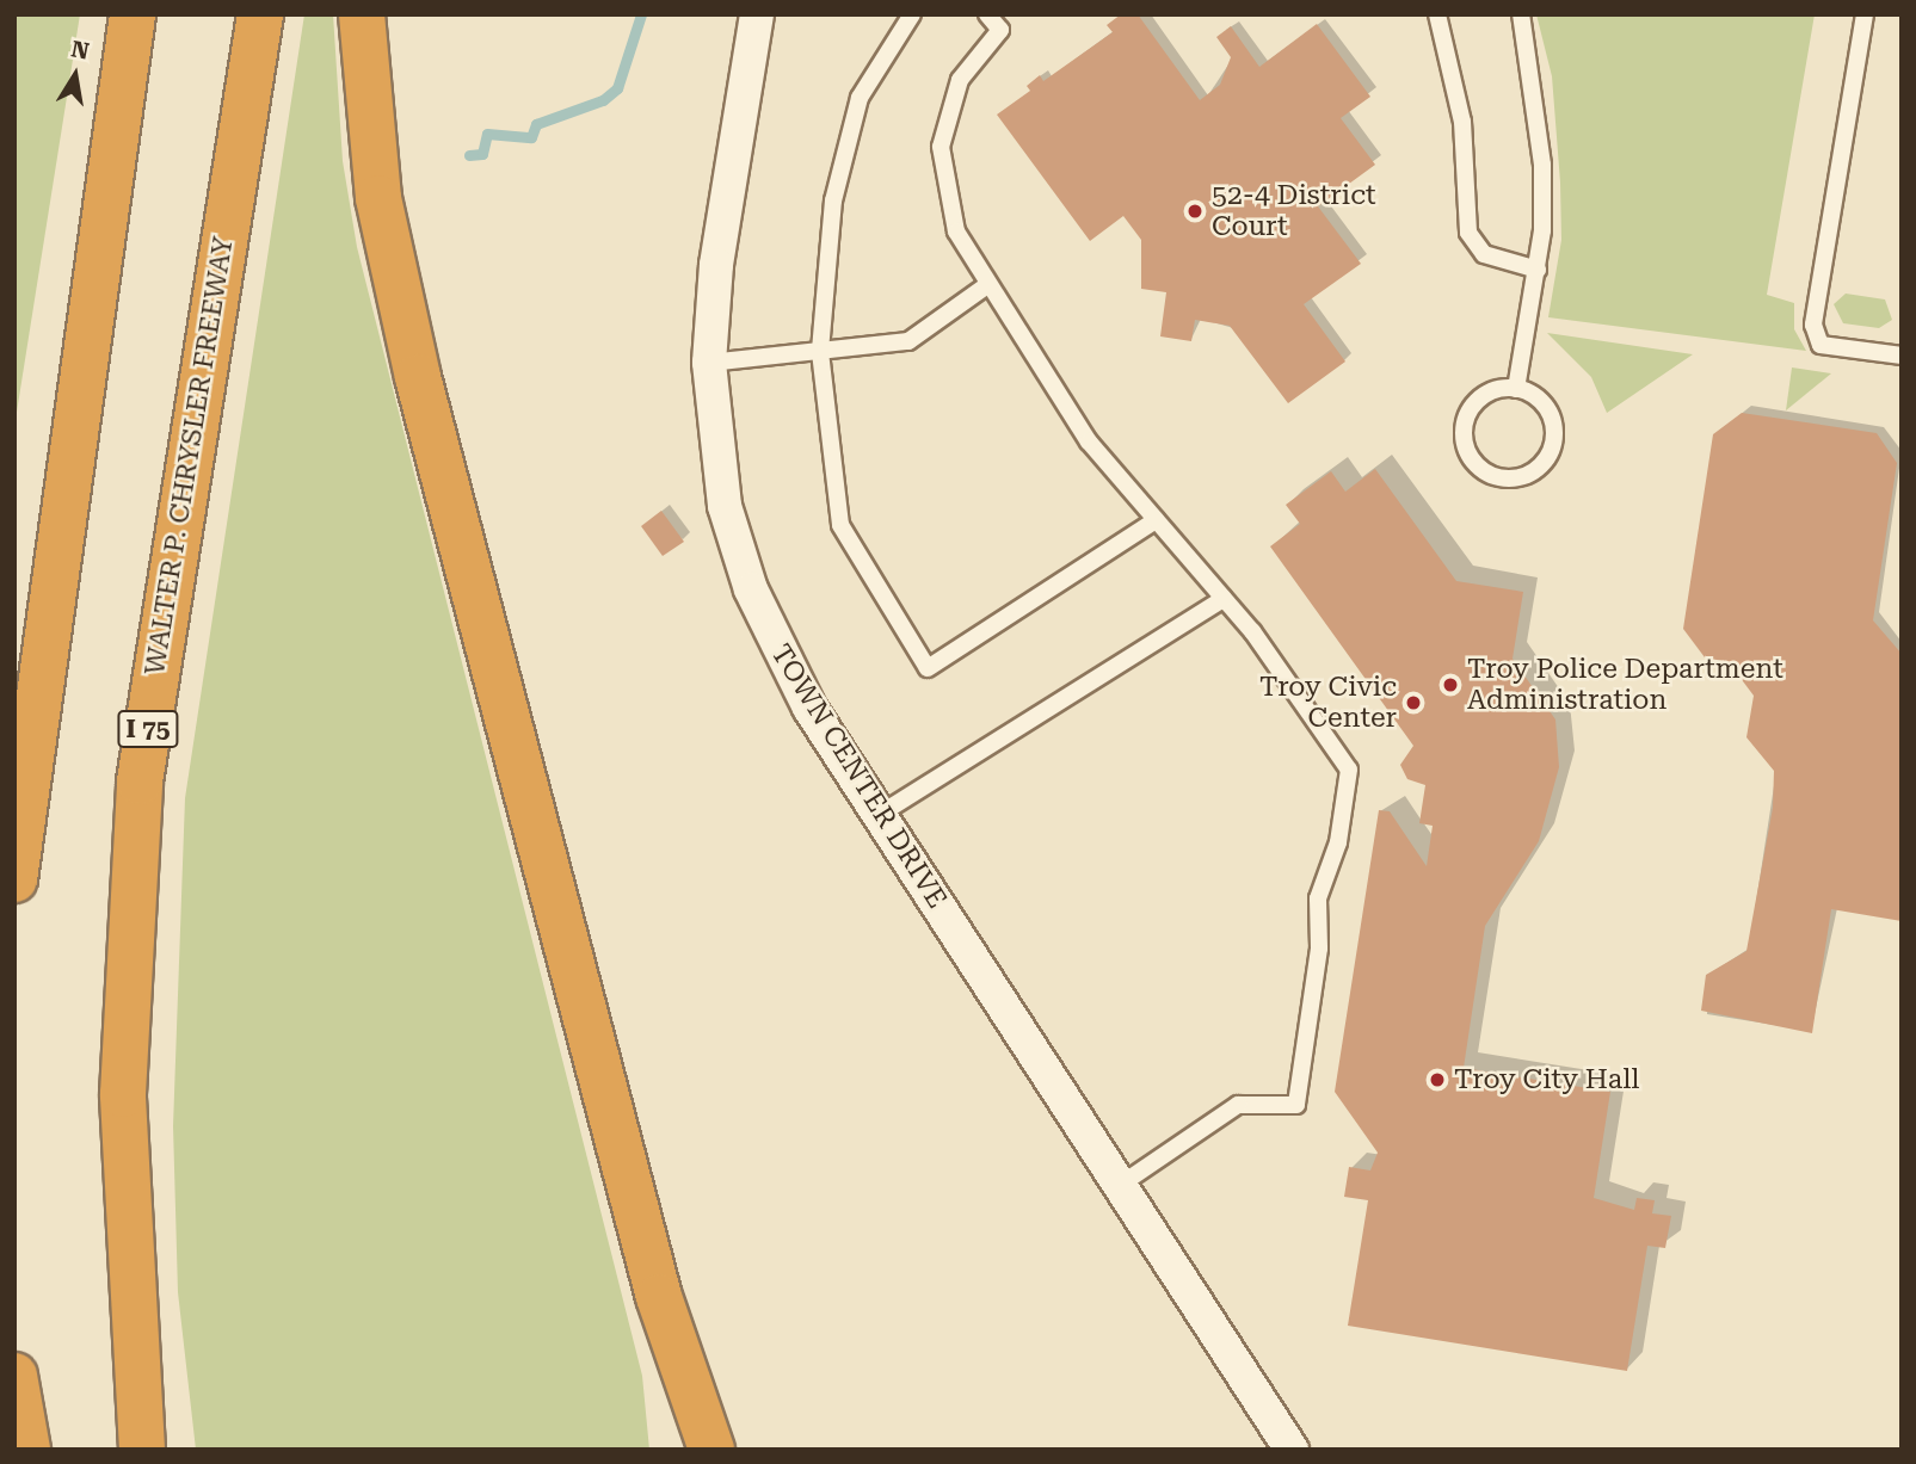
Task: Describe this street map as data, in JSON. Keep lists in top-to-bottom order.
{
  "streets": {
    "highway": ["WALTER P. CHRYSLER FREEWAY", "I 75"],
    "street": ["TOWN CENTER DRIVE"]
  },
  "places": [
    "52-4 District Court",
    "Troy Police Department Administration",
    "Troy Civic Center",
    "Troy City Hall"
  ],
  "north": "top"
}
